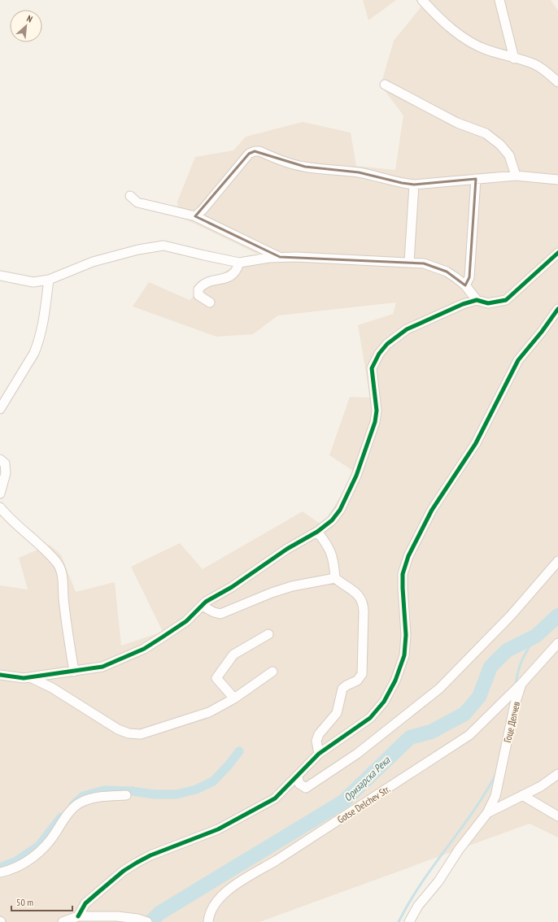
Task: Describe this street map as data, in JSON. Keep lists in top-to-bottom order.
{
  "streets": {
    "street": ["Гоце Делчев", "Gotse Delchev Str."]
  },
  "crossings": [
    ["Гоце Делчев", "Gotse Delchev Str."]
  ],
  "water": ["Оризарска Река"],
  "scale_bar": "50 m",
  "north": "top right"
}
